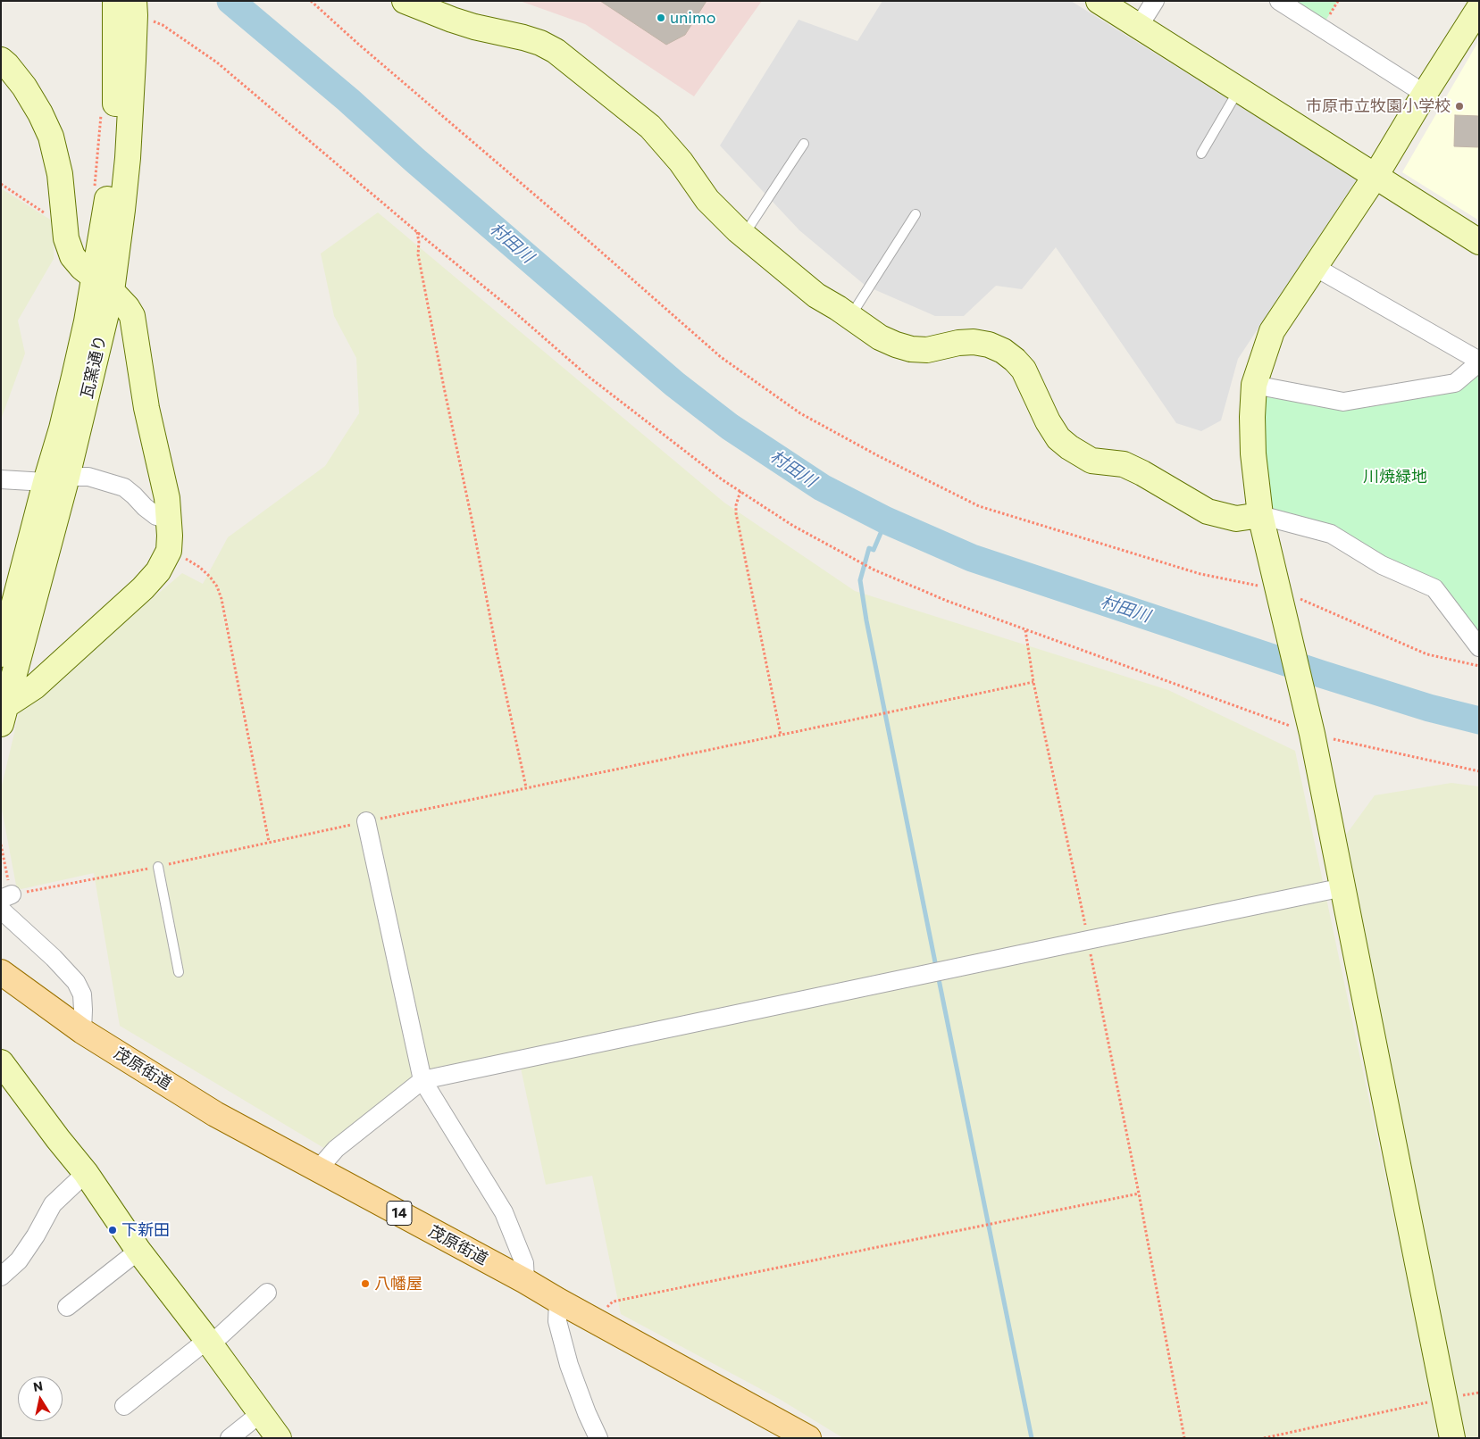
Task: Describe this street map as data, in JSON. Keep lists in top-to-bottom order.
{
  "streets": {
    "main road": ["茂原街道", "14"],
    "street": ["瓦窯通り"]
  },
  "water": ["村田川"],
  "parks": ["川焼緑地"],
  "places": [
    "unimo",
    "市原市立牧園小学校",
    "下新田",
    "八幡屋"
  ],
  "north": "top"
}
